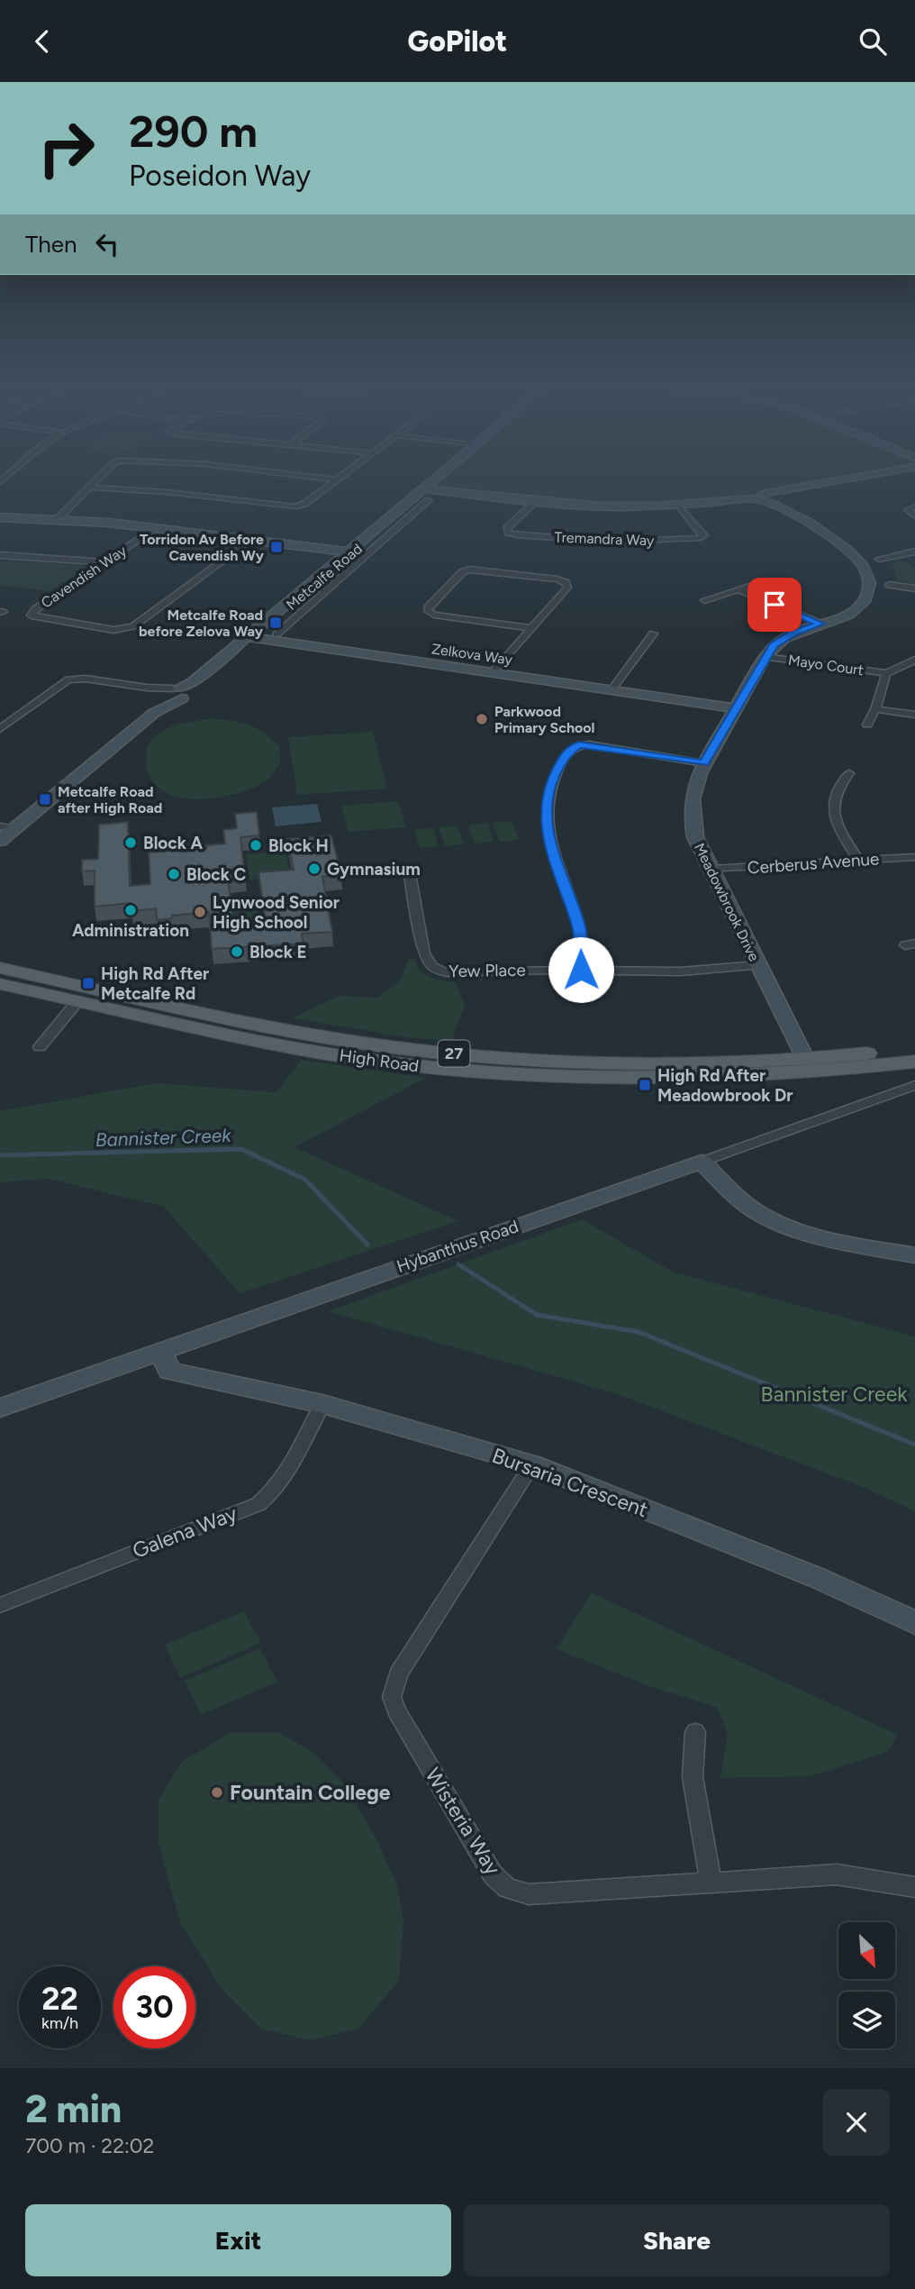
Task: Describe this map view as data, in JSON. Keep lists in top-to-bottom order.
{
  "streets": {
    "main road": ["27", "High Road"],
    "street": [
      "Tremandra Way",
      "Cavendish Way",
      "Metcalfe Road",
      "Zelkova Way",
      "Mayo Court",
      "Cerberus Avenue",
      "Meadowbrook Drive",
      "Yew Place",
      "Hybanthus Road",
      "Bursaria Crescent",
      "Galena Way",
      "Wisteria Way"
    ]
  },
  "crossings": [
    ["Metcalfe Road", "Zelkova Way"],
    ["Zelkova Way", "Meadowbrook Drive"],
    ["Mayo Court", "Meadowbrook Drive"],
    ["Cerberus Avenue", "Meadowbrook Drive"],
    ["Meadowbrook Drive", "Yew Place"],
    ["Meadowbrook Drive", "High Road"],
    ["Hybanthus Road", "Bursaria Crescent"],
    ["Bursaria Crescent", "Galena Way"],
    ["Bursaria Crescent", "Wisteria Way"]
  ],
  "water": ["Bannister Creek"],
  "parks": ["Bannister Creek"],
  "places": {
    "transit": [
      "Torridon Av Before Cavendish Wy",
      "Metcalfe Road before Zelova Way",
      "Metcalfe Road after High Road",
      "High Rd After Metcalfe Rd",
      "High Rd After Meadowbrook Dr"
    ],
    "other": [
      "Parkwood Primary School",
      "Block A",
      "Block H",
      "Gymnasium",
      "Block C",
      "Administration",
      "Lynwood Senior High School",
      "Block E",
      "Fountain College"
    ]
  },
  "north": "bottom right",
  "page": {
    "header": "GoPilot",
    "turn": ["290 m", "Poseidon Way"],
    "then": "Then",
    "speed": "22 km/h",
    "limit": "30",
    "heading": ["2 min", "700 m · 22:02"],
    "buttons": ["Exit", "Share"]
  }
}
